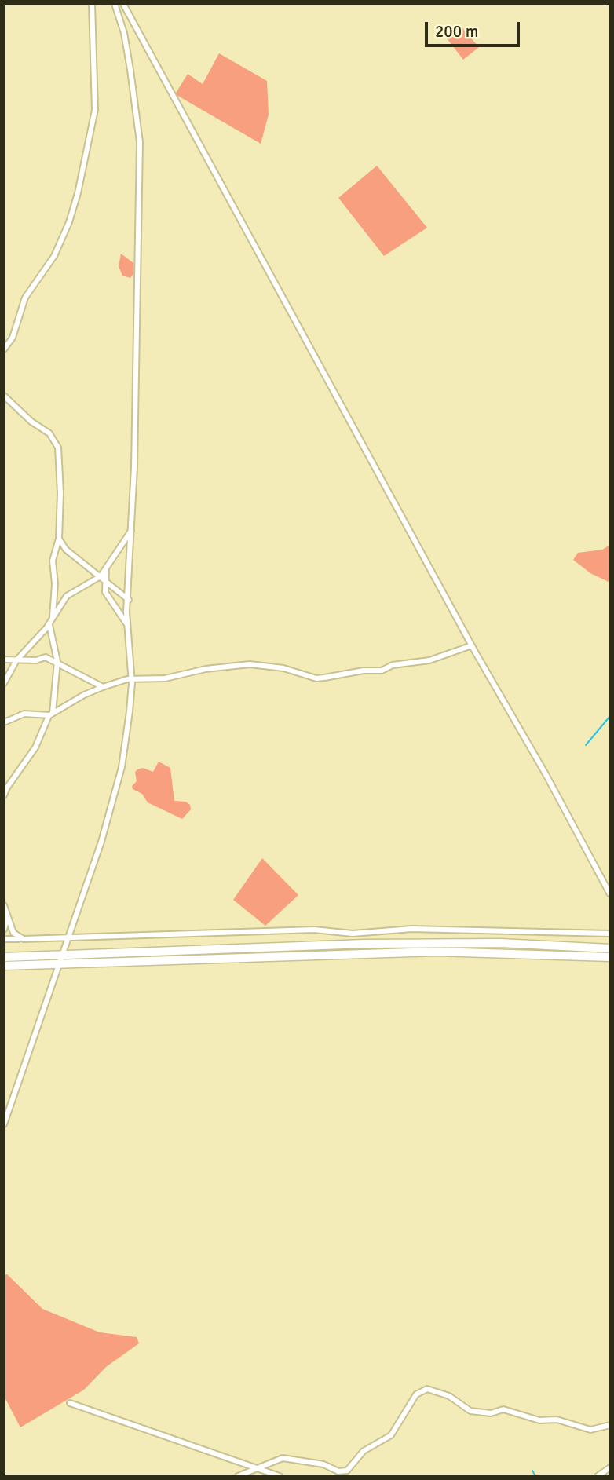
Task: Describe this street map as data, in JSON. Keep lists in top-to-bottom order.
{
  "scale_bar": "200 m"
}
